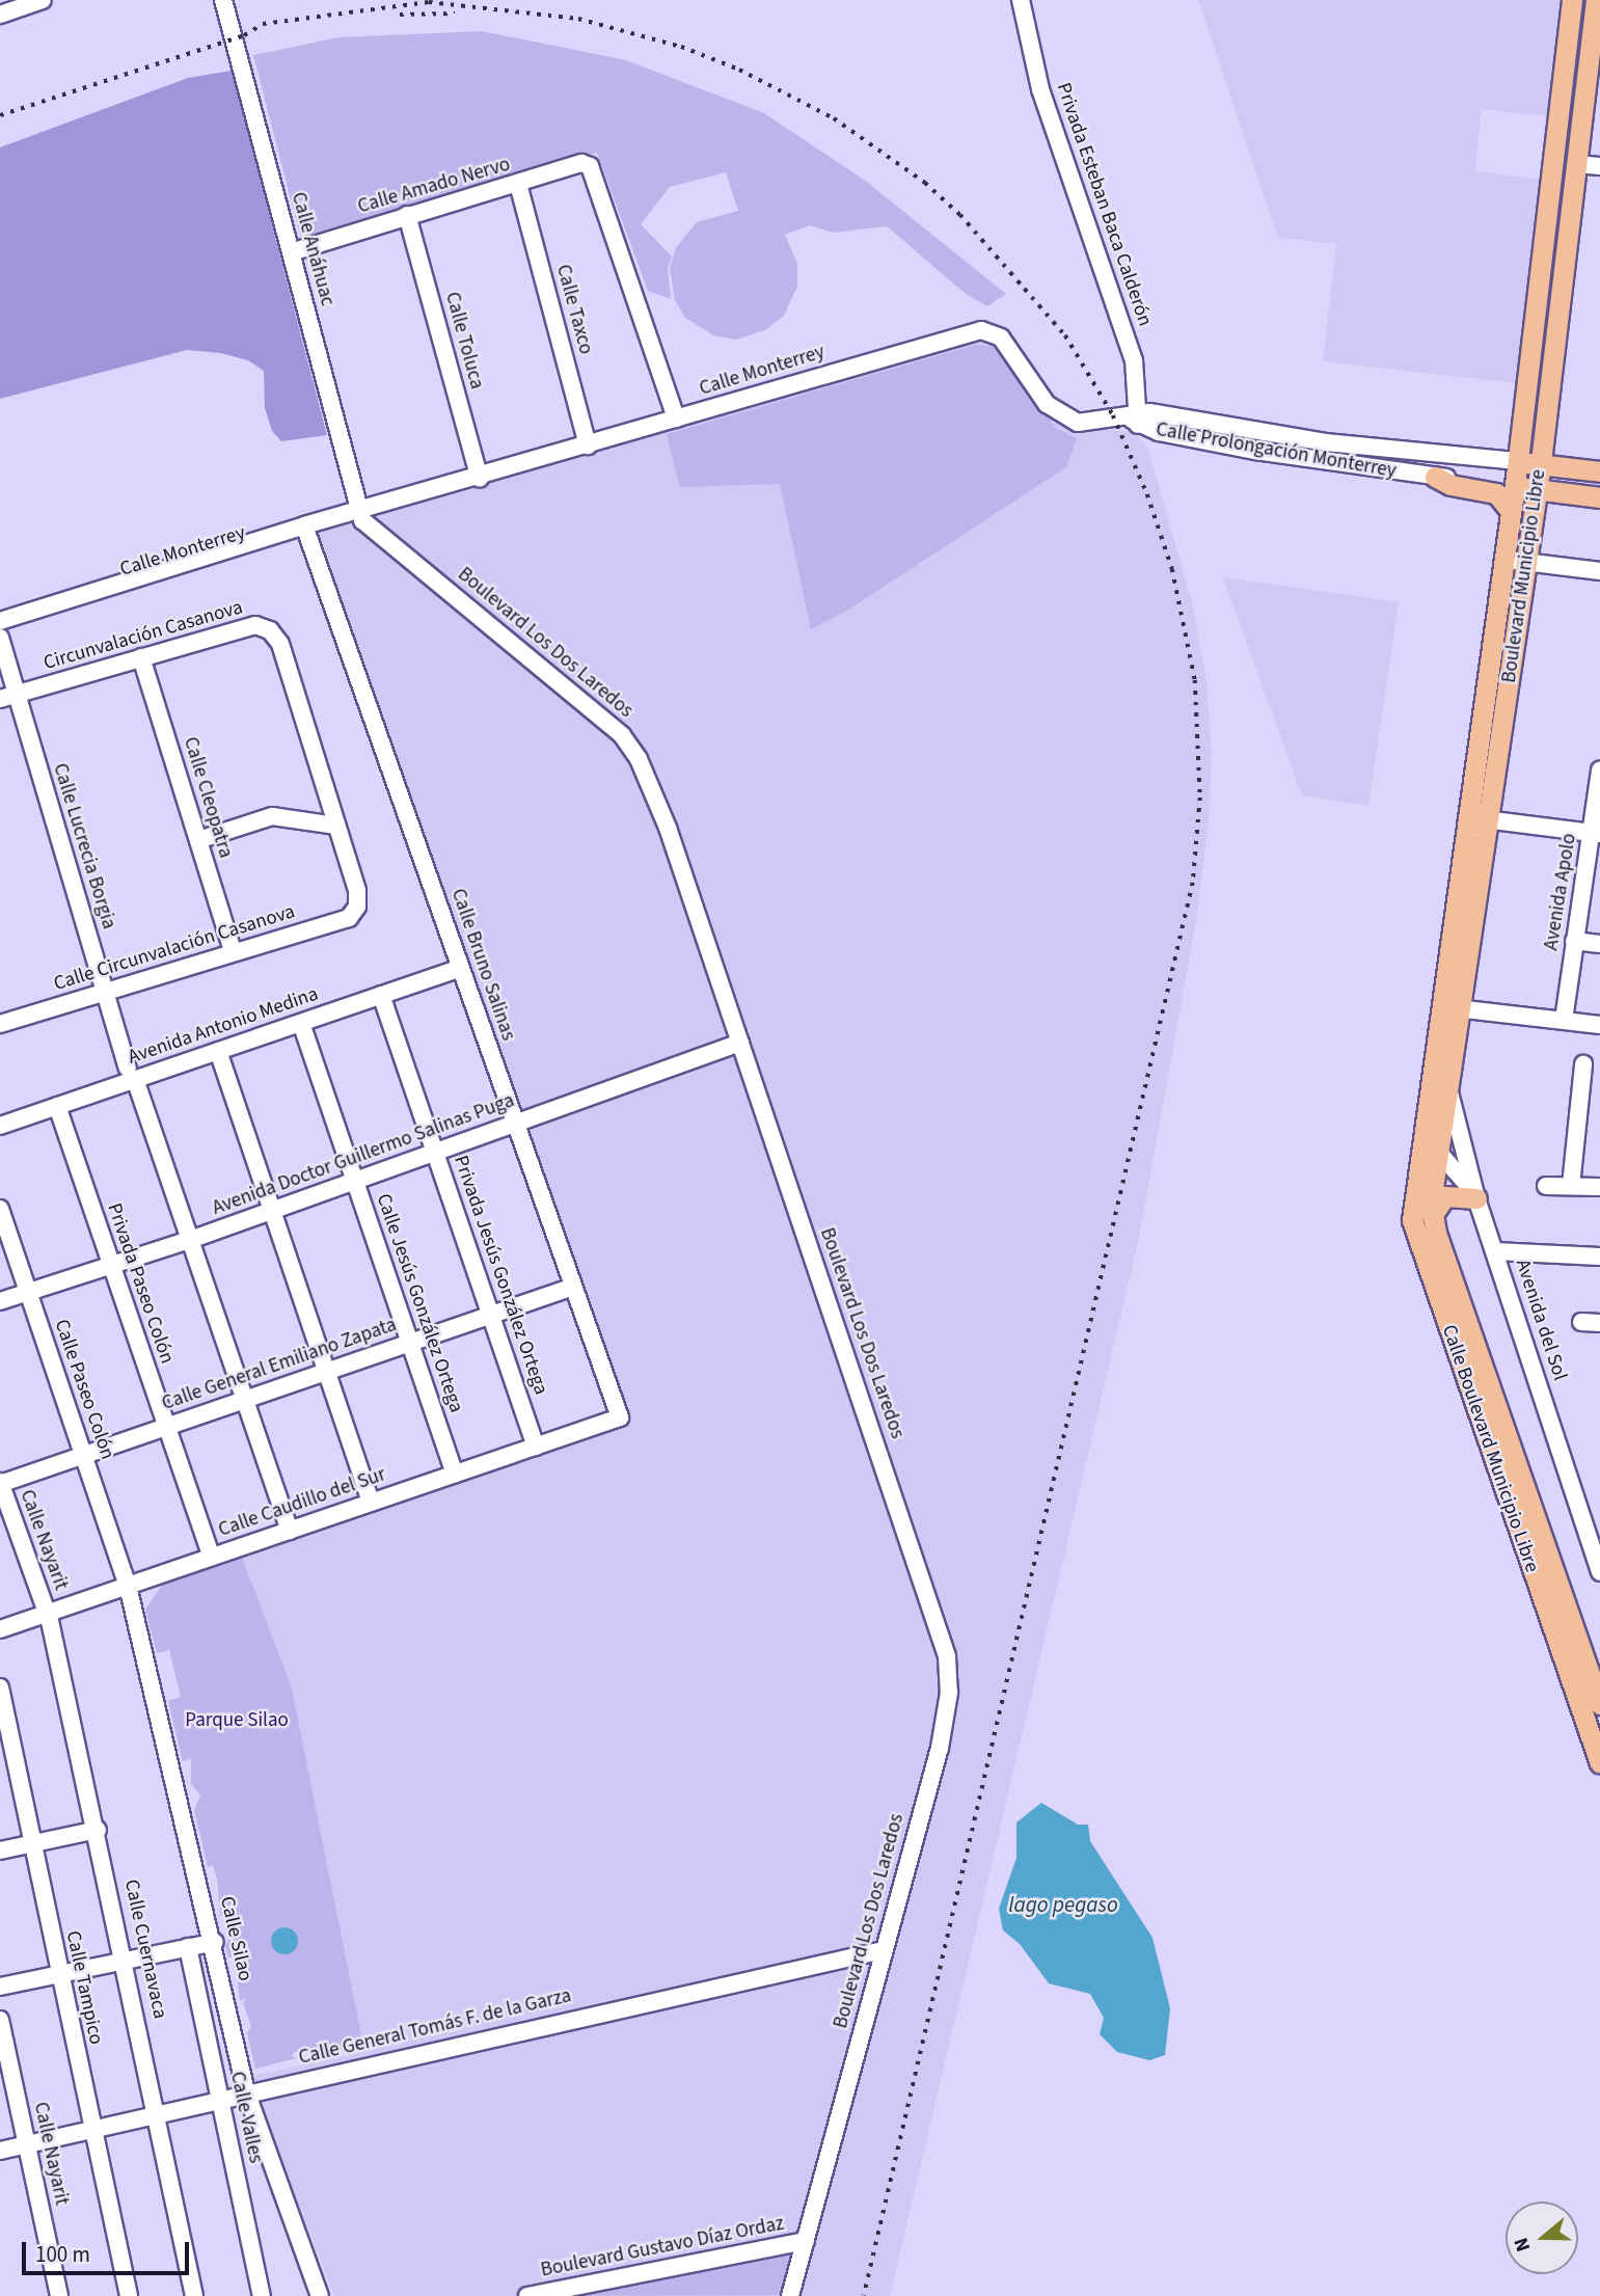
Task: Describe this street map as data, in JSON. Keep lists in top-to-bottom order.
{
  "streets": {
    "main road": ["Calle Prolongación Monterrey", "Boulevard Municipio Libre", "Calle Boulevard Municipio Libre"],
    "street": [
      "Calle Amado Nervo",
      "Privada Esteban Baca Calderón",
      "Calle Anáhuac",
      "Calle Taxco",
      "Calle Toluca",
      "Calle Monterrey",
      "Circunvalación Casanova",
      "Boulevard Los Dos Laredos",
      "Calle Cleopatra",
      "Calle Lucrecia Borgia",
      "Avenida Apolo",
      "Calle Circunvalación Casanova",
      "Calle Bruno Salinas",
      "Avenida Antonio Medina",
      "Avenida Doctor Guillermo Salinas Puga",
      "Privada Jesús González Ortega",
      "Privada Paseo Colón",
      "Calle Jesús González Ortega",
      "Avenida del Sol",
      "Calle General Emiliano Zapata",
      "Calle Paseo Colón",
      "Calle Caudillo del Sur",
      "Calle Nayarit",
      "Calle Silao",
      "Calle Cuernavaca",
      "Calle Tampico",
      "Calle General Tomás F. de la Garza",
      "Calle Valles",
      "Boulevard Gustavo Díaz Ordaz"
    ]
  },
  "crossings": [
    ["Calle Amado Nervo", "Calle Anáhuac"],
    ["Calle Amado Nervo", "Calle Taxco"],
    ["Calle Amado Nervo", "Calle Toluca"],
    ["Calle Amado Nervo", "Calle Monterrey"],
    ["Privada Esteban Baca Calderón", "Calle Monterrey"],
    ["Privada Esteban Baca Calderón", "Calle Prolongación Monterrey"],
    ["Calle Anáhuac", "Calle Monterrey"],
    ["Calle Anáhuac", "Boulevard Los Dos Laredos"],
    ["Calle Taxco", "Calle Monterrey"],
    ["Calle Toluca", "Calle Monterrey"],
    ["Calle Monterrey", "Calle Prolongación Monterrey"],
    ["Calle Monterrey", "Boulevard Los Dos Laredos"],
    ["Calle Monterrey", "Calle Bruno Salinas"],
    ["Calle Prolongación Monterrey", "Boulevard Municipio Libre"],
    ["Boulevard Municipio Libre", "Avenida del Sol"],
    ["Boulevard Municipio Libre", "Calle Boulevard Municipio Libre"],
    ["Circunvalación Casanova", "Calle Cleopatra"],
    ["Circunvalación Casanova", "Calle Lucrecia Borgia"],
    ["Circunvalación Casanova", "Calle Circunvalación Casanova"],
    ["Boulevard Los Dos Laredos", "Avenida Doctor Guillermo Salinas Puga"],
    ["Boulevard Los Dos Laredos", "Calle General Tomás F. de la Garza"],
    ["Boulevard Los Dos Laredos", "Boulevard Gustavo Díaz Ordaz"],
    ["Calle Cleopatra", "Calle Circunvalación Casanova"],
    ["Calle Lucrecia Borgia", "Calle Circunvalación Casanova"],
    ["Calle Lucrecia Borgia", "Avenida Antonio Medina"],
    ["Calle Lucrecia Borgia", "Avenida Doctor Guillermo Salinas Puga"],
    ["Calle Lucrecia Borgia", "Calle General Emiliano Zapata"],
    ["Calle Lucrecia Borgia", "Calle Caudillo del Sur"],
    ["Calle Bruno Salinas", "Avenida Antonio Medina"],
    ["Calle Bruno Salinas", "Avenida Doctor Guillermo Salinas Puga"],
    ["Calle Bruno Salinas", "Calle General Emiliano Zapata"],
    ["Calle Bruno Salinas", "Calle Caudillo del Sur"],
    ["Avenida Antonio Medina", "Privada Jesús González Ortega"],
    ["Avenida Antonio Medina", "Privada Paseo Colón"],
    ["Avenida Antonio Medina", "Calle Jesús González Ortega"],
    ["Avenida Doctor Guillermo Salinas Puga", "Privada Jesús González Ortega"],
    ["Avenida Doctor Guillermo Salinas Puga", "Privada Paseo Colón"],
    ["Avenida Doctor Guillermo Salinas Puga", "Calle Jesús González Ortega"],
    ["Avenida Doctor Guillermo Salinas Puga", "Calle Paseo Colón"],
    ["Privada Jesús González Ortega", "Calle General Emiliano Zapata"],
    ["Privada Jesús González Ortega", "Calle Caudillo del Sur"],
    ["Privada Paseo Colón", "Calle General Emiliano Zapata"],
    ["Privada Paseo Colón", "Calle Caudillo del Sur"],
    ["Calle Jesús González Ortega", "Calle General Emiliano Zapata"],
    ["Calle Jesús González Ortega", "Calle Caudillo del Sur"],
    ["Calle General Emiliano Zapata", "Calle Paseo Colón"],
    ["Calle General Emiliano Zapata", "Calle Nayarit"],
    ["Calle Paseo Colón", "Calle Caudillo del Sur"],
    ["Calle Paseo Colón", "Calle Silao"],
    ["Calle Caudillo del Sur", "Calle Nayarit"],
    ["Calle Caudillo del Sur", "Calle Silao"],
    ["Calle Caudillo del Sur", "Calle Cuernavaca"],
    ["Calle Nayarit", "Calle Cuernavaca"],
    ["Calle Nayarit", "Calle General Tomás F. de la Garza"],
    ["Calle Silao", "Calle General Tomás F. de la Garza"],
    ["Calle Cuernavaca", "Calle General Tomás F. de la Garza"],
    ["Calle Tampico", "Calle General Tomás F. de la Garza"],
    ["Calle General Tomás F. de la Garza", "Calle Valles"]
  ],
  "water": ["lago pegaso"],
  "parks": ["Parque Silao"],
  "scale_bar": "100 m",
  "north": "left"
}
